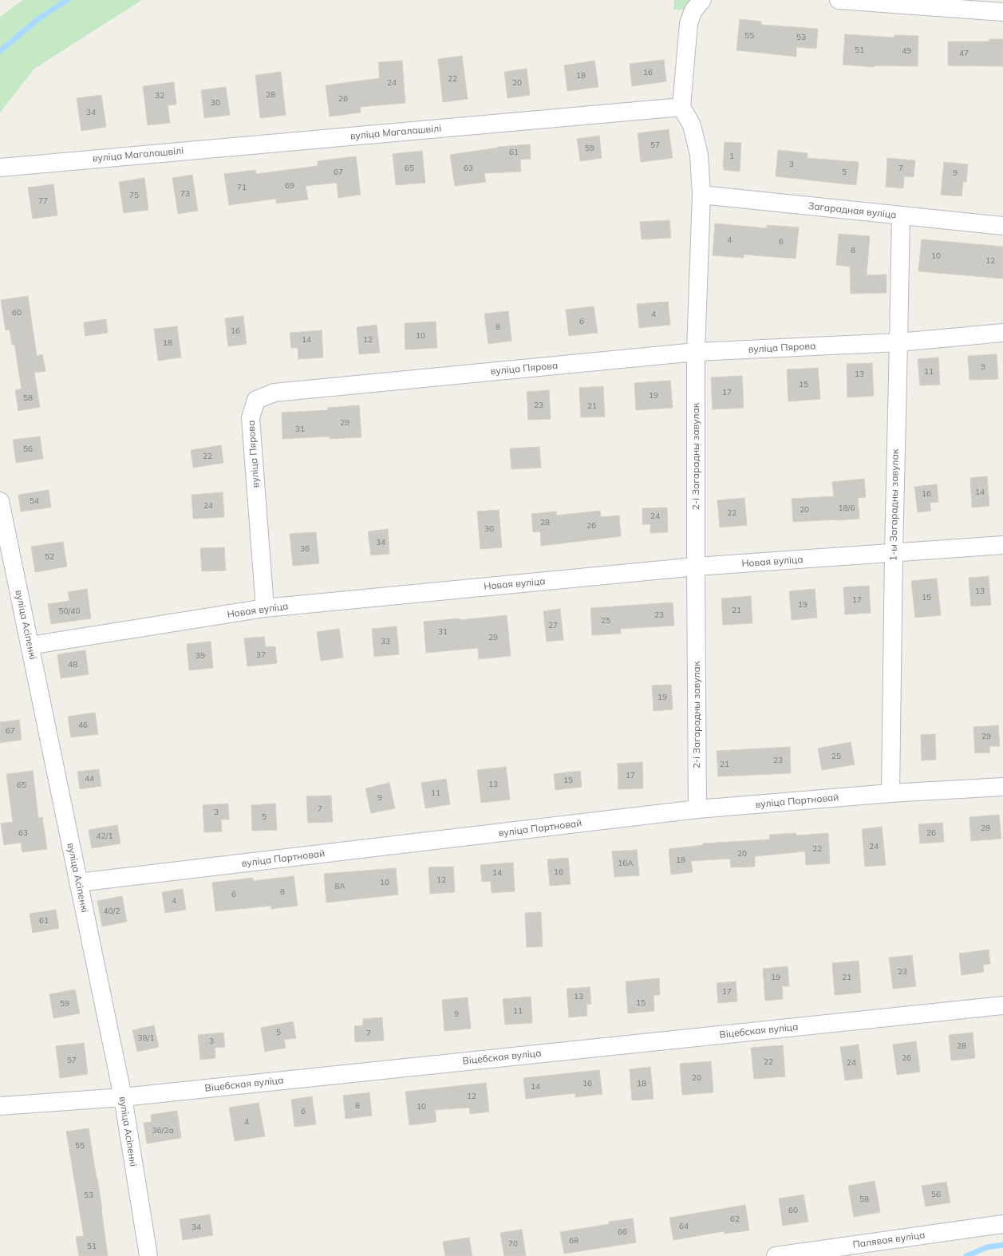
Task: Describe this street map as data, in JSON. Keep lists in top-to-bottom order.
{
  "streets": {
    "street": [
      "вуліца Магалашвілі",
      "Загарадная вуліца",
      "вуліца Пярова",
      "2-і Загарадны завулак",
      "1-ы Загарадны завулак",
      "Новая вуліца",
      "вуліца Асіпенкі",
      "вуліца Партновай",
      "Віцебская вуліца",
      "Палявая вуліца"
    ]
  },
  "crossings": [
    ["вуліца Магалашвілі", "2-і Загарадны завулак"],
    ["Загарадная вуліца", "2-і Загарадны завулак"],
    ["Загарадная вуліца", "1-ы Загарадны завулак"],
    ["вуліца Пярова", "2-і Загарадны завулак"],
    ["вуліца Пярова", "1-ы Загарадны завулак"],
    ["вуліца Пярова", "Новая вуліца"],
    ["2-і Загарадны завулак", "Новая вуліца"],
    ["2-і Загарадны завулак", "вуліца Партновай"],
    ["1-ы Загарадны завулак", "Новая вуліца"],
    ["1-ы Загарадны завулак", "вуліца Партновай"],
    ["Новая вуліца", "вуліца Асіпенкі"],
    ["вуліца Асіпенкі", "вуліца Партновай"],
    ["вуліца Асіпенкі", "Віцебская вуліца"]
  ],
  "house_numbers": [
    "55",
    "53",
    "51",
    "49",
    "47",
    "16",
    "18",
    "22",
    "24",
    "20",
    "28",
    "32",
    "26",
    "30",
    "34",
    "57",
    "59",
    "61",
    "1",
    "3",
    "65",
    "63",
    "7",
    "67",
    "5",
    "9",
    "69",
    "71",
    "73",
    "75",
    "77",
    "4",
    "6",
    "8",
    "10",
    "12",
    "60",
    "4",
    "6",
    "8",
    "16",
    "10",
    "14",
    "12",
    "18",
    "9",
    "11",
    "13",
    "15",
    "17",
    "19",
    "58",
    "23",
    "21",
    "29",
    "31",
    "56",
    "22",
    "14",
    "16",
    "54",
    "24",
    "18/6",
    "20",
    "22",
    "24",
    "28",
    "26",
    "30",
    "34",
    "36",
    "52",
    "13",
    "15",
    "17",
    "19",
    "21",
    "50/40",
    "23",
    "25",
    "27",
    "31",
    "29",
    "33",
    "37",
    "39",
    "48",
    "19",
    "46",
    "67",
    "29",
    "25",
    "23",
    "21",
    "17",
    "44",
    "15",
    "13",
    "65",
    "11",
    "9",
    "7",
    "3",
    "5",
    "28",
    "63",
    "26",
    "42/1",
    "24",
    "22",
    "20",
    "18",
    "16А",
    "16",
    "14",
    "12",
    "10",
    "8А",
    "8",
    "6",
    "4",
    "40/2",
    "61",
    "23",
    "19",
    "21",
    "17",
    "13",
    "15",
    "59",
    "11",
    "9",
    "5",
    "7",
    "38/1",
    "3",
    "28",
    "26",
    "57",
    "22",
    "24",
    "20",
    "16",
    "18",
    "14",
    "12",
    "8",
    "10",
    "6",
    "4",
    "36/2а",
    "55",
    "56",
    "53",
    "58",
    "60",
    "62",
    "64",
    "34",
    "66",
    "68",
    "70",
    "51"
  ]
}
